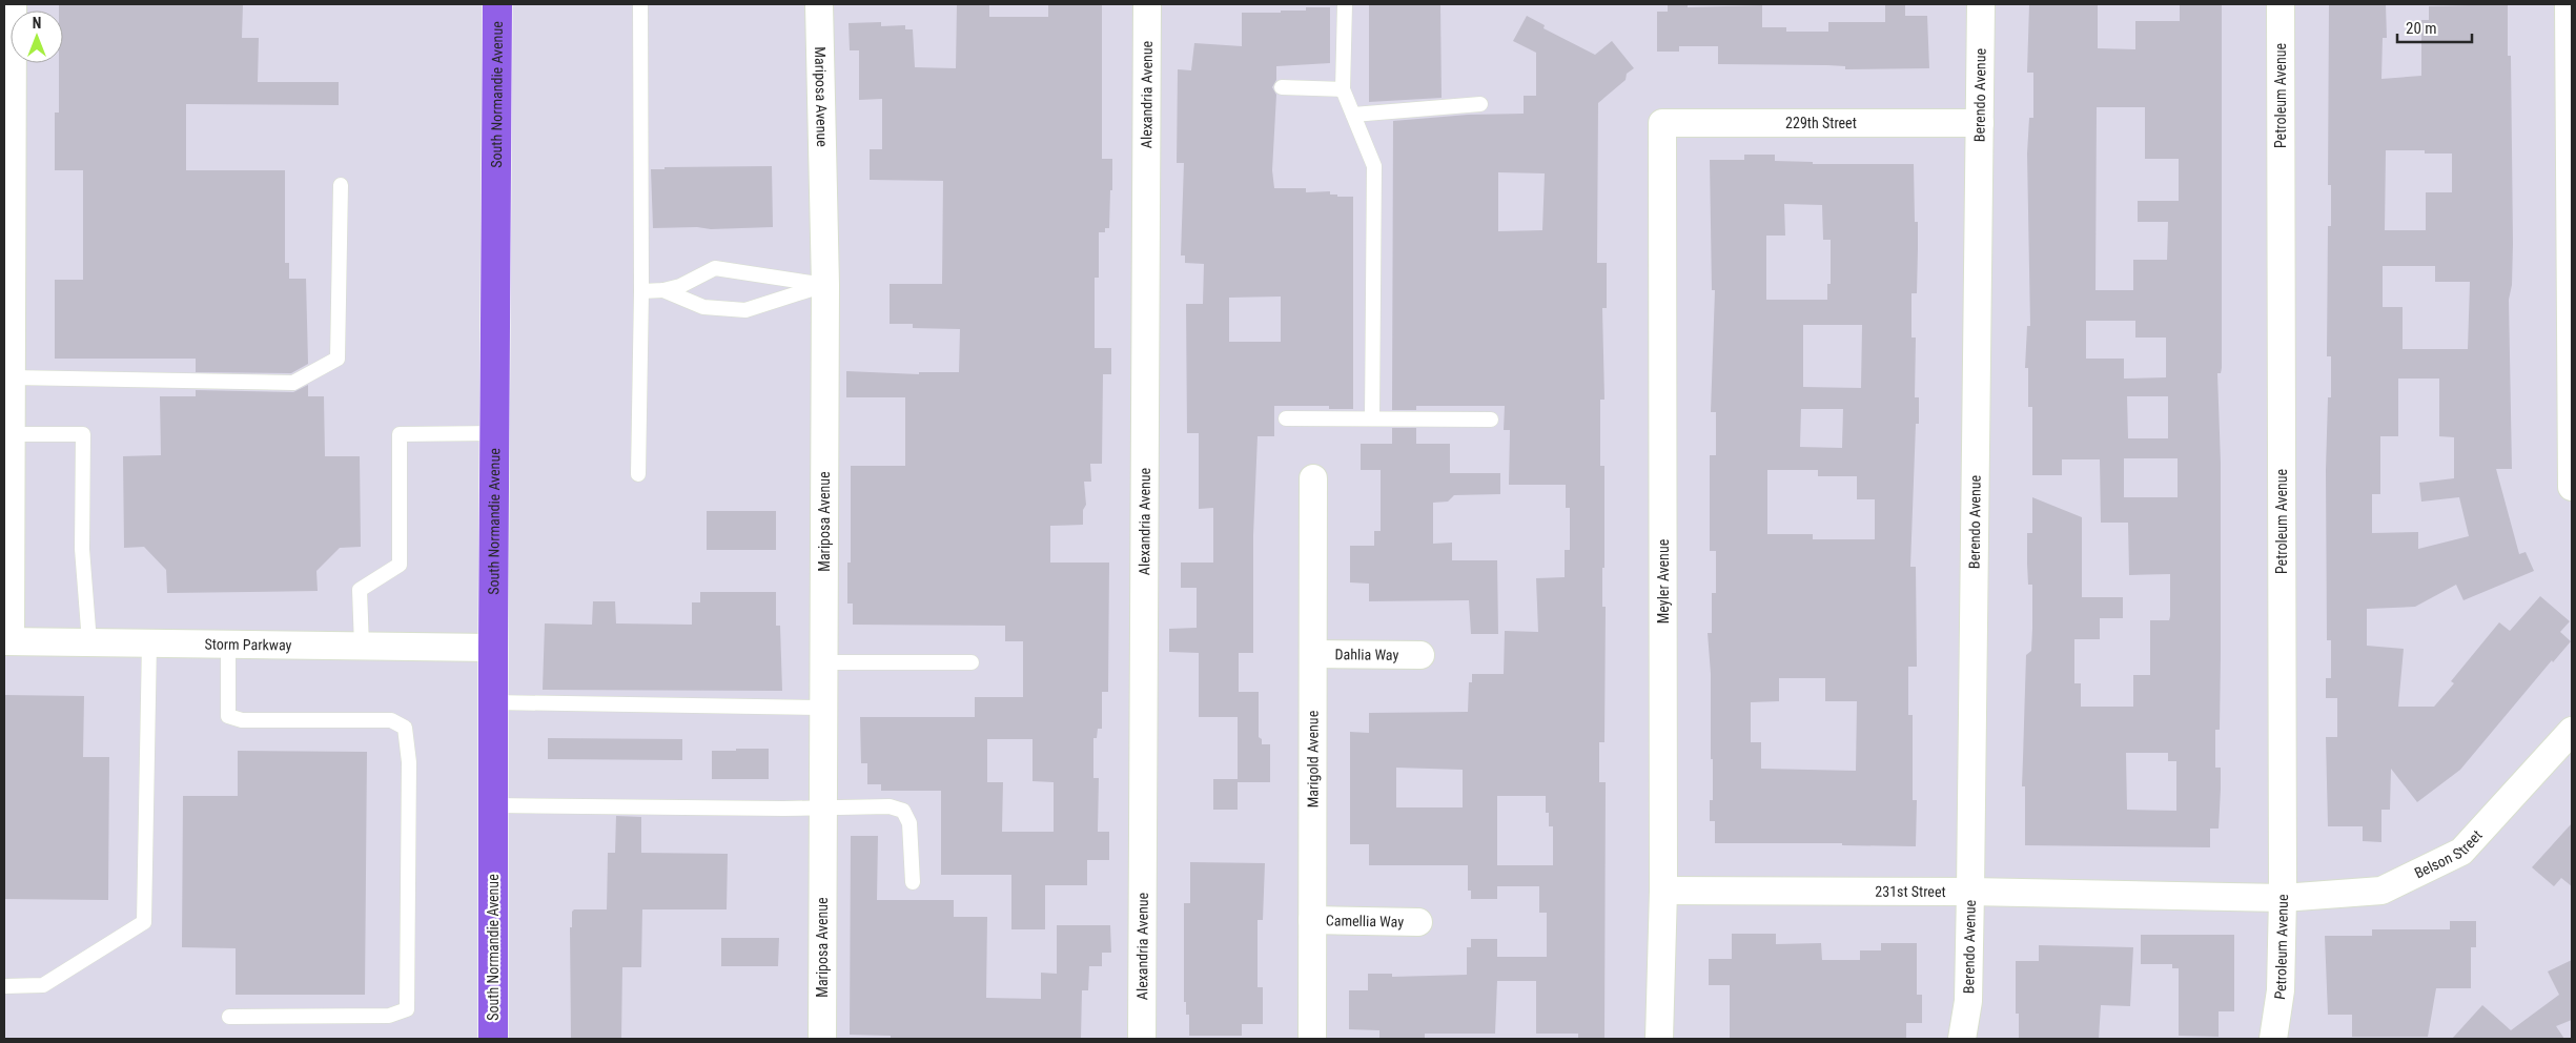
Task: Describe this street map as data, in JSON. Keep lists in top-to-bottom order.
{
  "streets": {
    "main road": ["South Normandie Avenue"],
    "street": [
      "Mariposa Avenue",
      "Alexandria Avenue",
      "Berendo Avenue",
      "Petroleum Avenue",
      "229th Street",
      "Meyler Avenue",
      "Storm Parkway",
      "Dahlia Way",
      "Marigold Avenue",
      "Belson Street",
      "231st Street",
      "Camellia Way"
    ]
  },
  "crossings": [
    ["South Normandie Avenue", "Storm Parkway"],
    ["Berendo Avenue", "229th Street"],
    ["Berendo Avenue", "231st Street"],
    ["Petroleum Avenue", "Belson Street"],
    ["Petroleum Avenue", "231st Street"],
    ["229th Street", "Meyler Avenue"],
    ["Meyler Avenue", "231st Street"],
    ["Dahlia Way", "Marigold Avenue"],
    ["Marigold Avenue", "Camellia Way"],
    ["Belson Street", "231st Street"]
  ],
  "scale_bar": "20 m",
  "north": "top"
}
